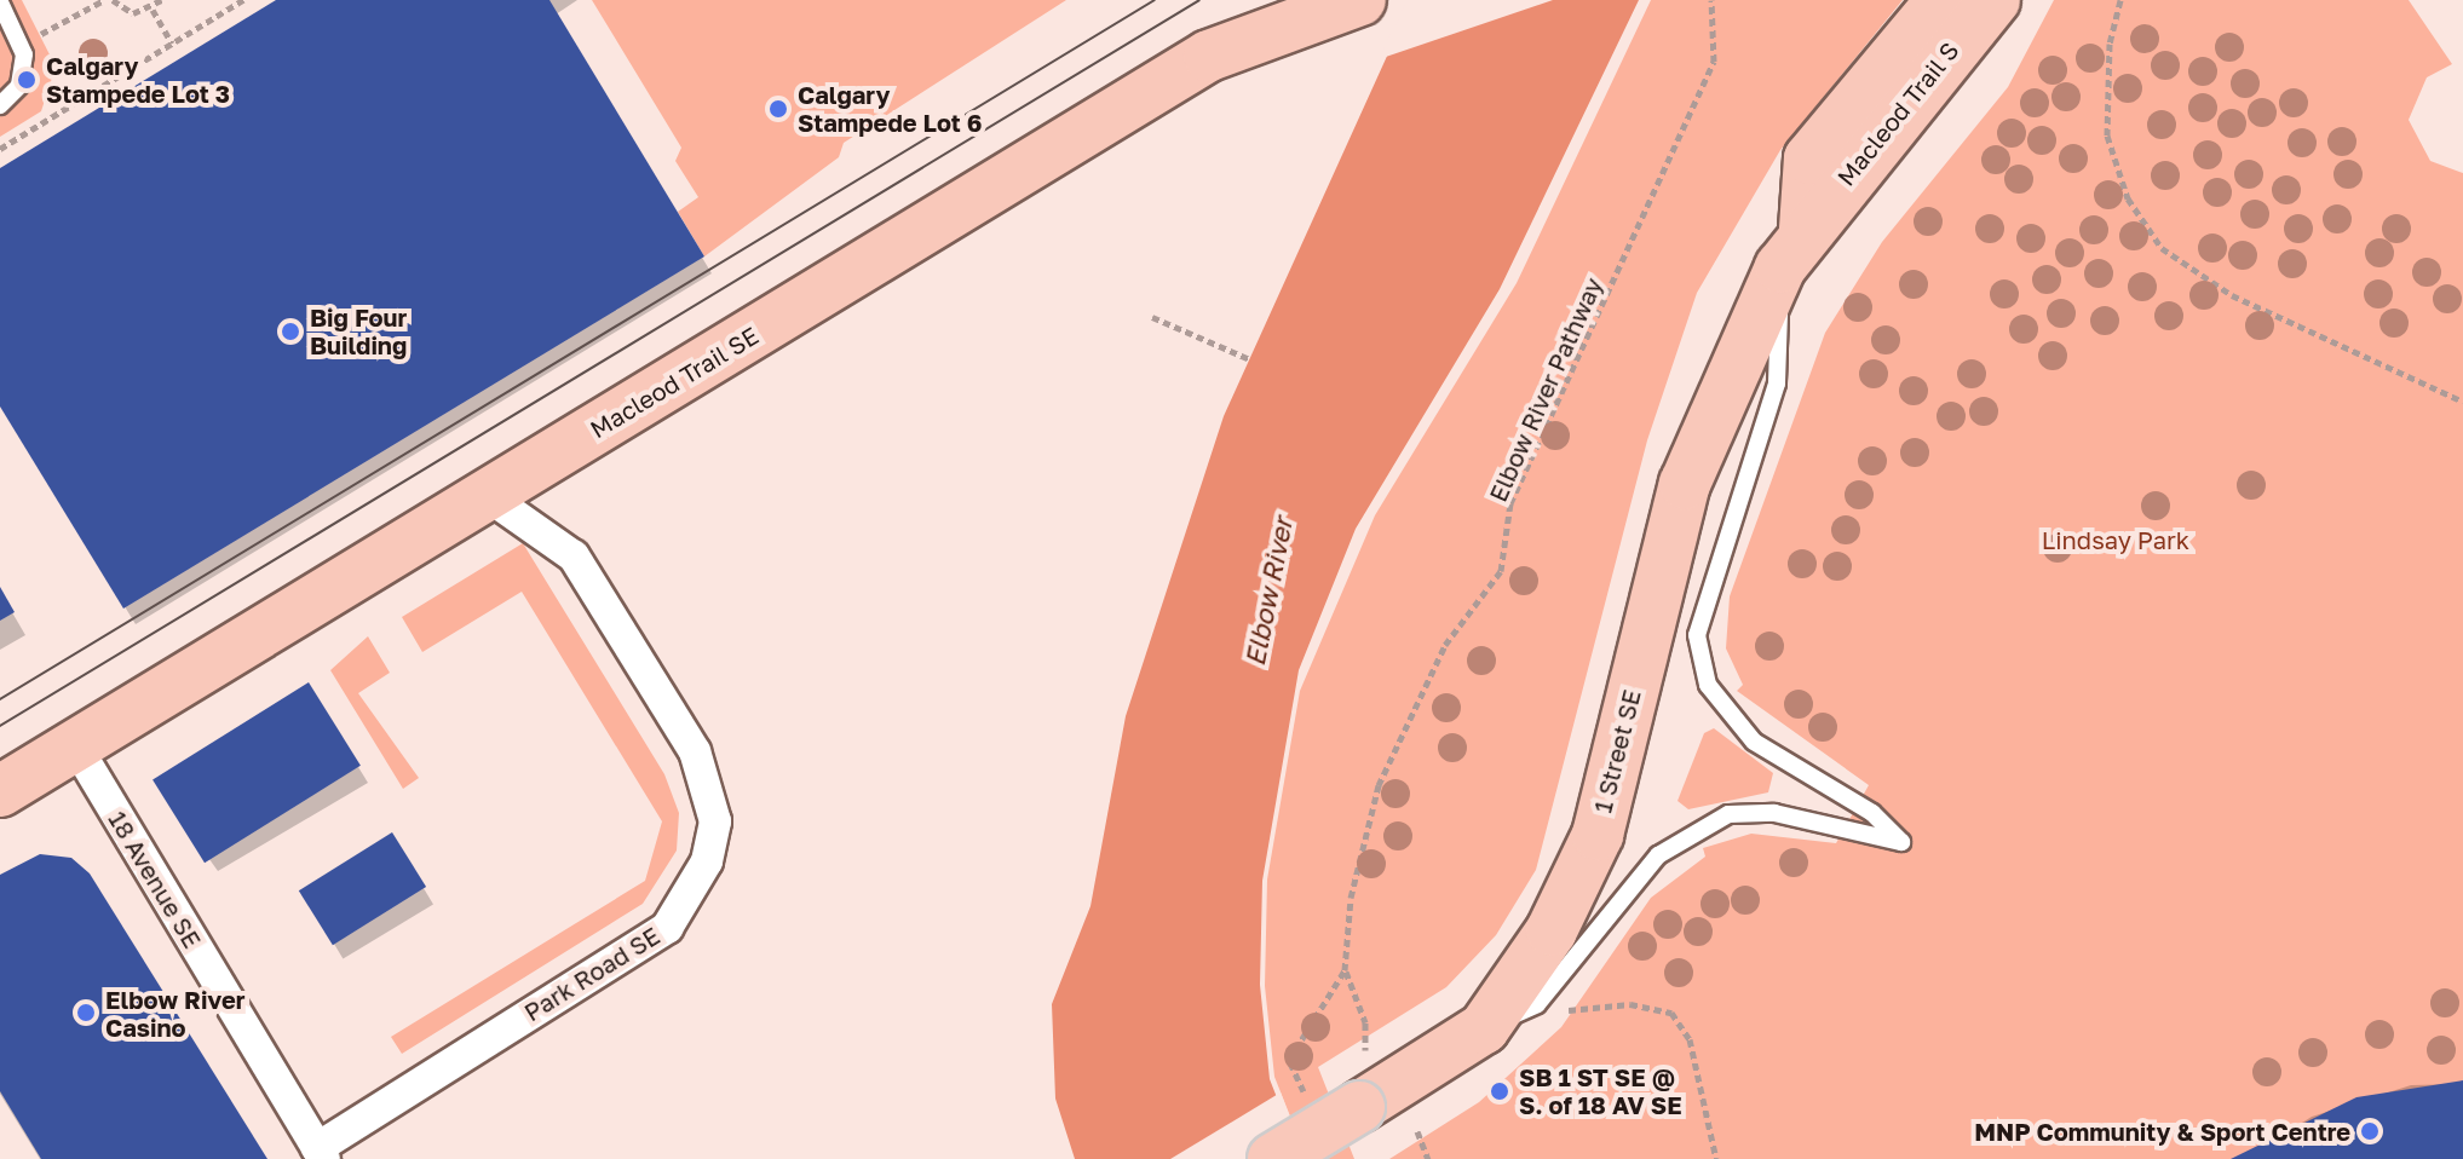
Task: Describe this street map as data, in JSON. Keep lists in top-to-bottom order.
{
  "streets": {
    "main road": ["Macleod Trail S", "Macleod Trail SE", "1 Street SE"],
    "street": ["18 Avenue SE", "Park Road SE"],
    "path": ["Elbow River Pathway"]
  },
  "crossings": [
    ["Macleod Trail S", "1 Street SE"],
    ["Macleod Trail SE", "18 Avenue SE"],
    ["Macleod Trail SE", "Park Road SE"],
    ["Elbow River Pathway", "1 Street SE"],
    ["18 Avenue SE", "Park Road SE"]
  ],
  "water": ["Elbow River"],
  "parks": ["Lindsay Park"],
  "places": [
    "Calgary Stampede Lot 3",
    "Calgary Stampede Lot 6",
    "Big Four Building",
    "Elbow River Casino",
    "SB 1 ST SE @ S. of 18 AV SE",
    "MNP Community & Sport Centre"
  ]
}
